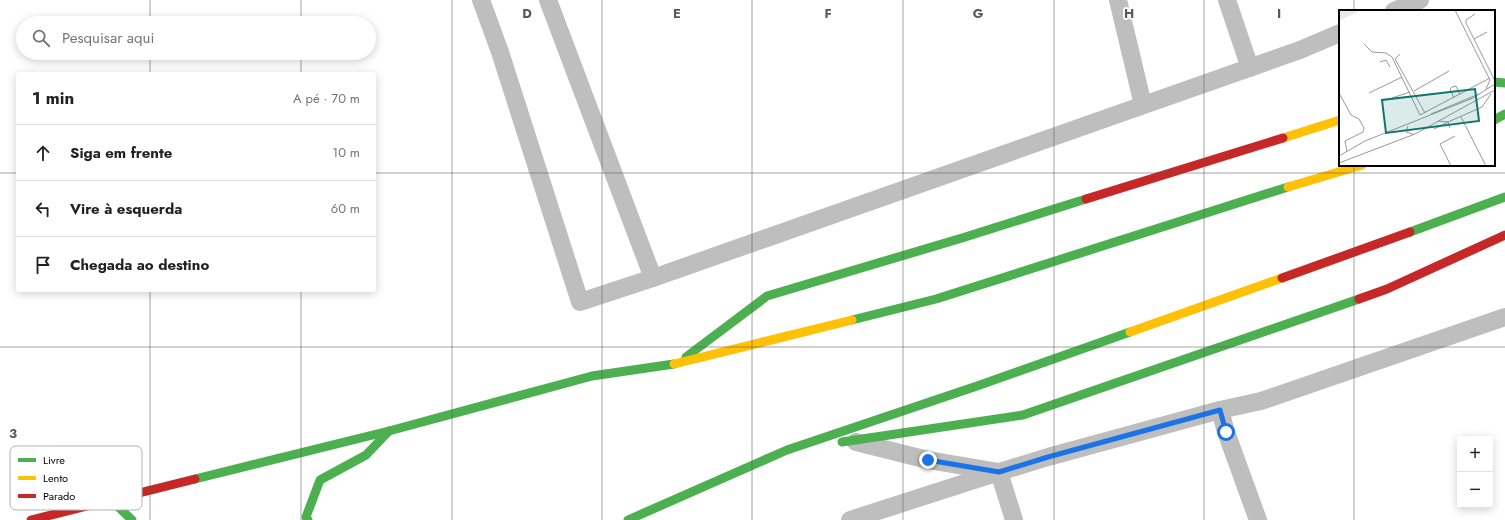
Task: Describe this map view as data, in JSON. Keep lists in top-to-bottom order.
{
  "legend": ["Livre", "Lento", "Parado"],
  "page": {
    "search": "Pesquisar aqui",
    "heading": ["1 min", "A pé · 70 m"],
    "list": [
      ["Siga em frente", "10 m"],
      ["Vire à esquerda", "60 m"],
      "Chegada ao destino"
    ],
    "map_buttons": ["+", "−"]
  },
  "grid": {
    "columns": [
      "D",
      "E",
      "F",
      "G",
      "H",
      "I"
    ],
    "rows": ["3"]
  }
}
